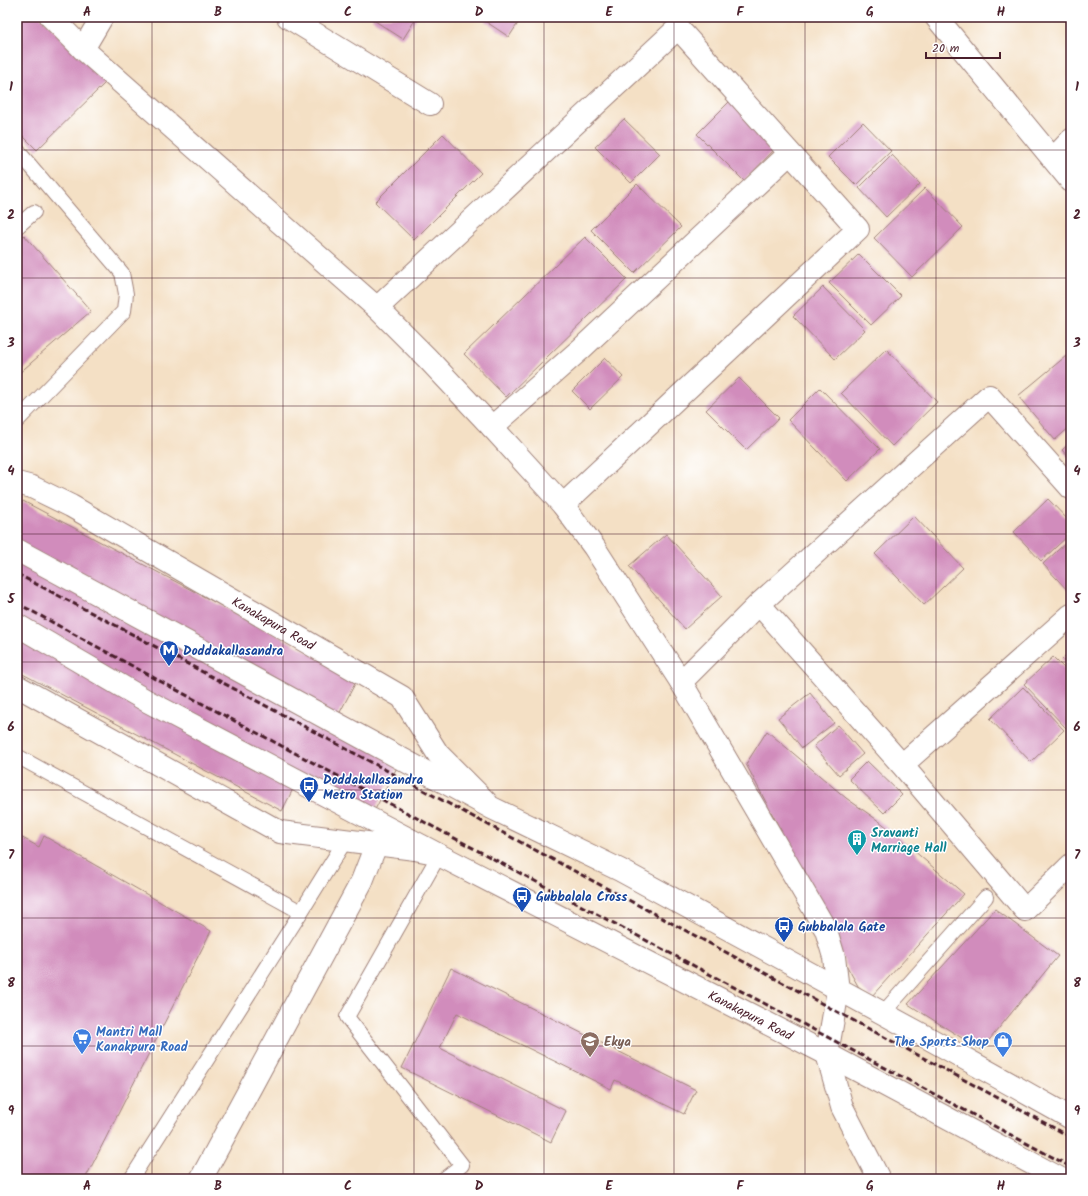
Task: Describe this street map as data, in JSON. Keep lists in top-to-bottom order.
{
  "streets": {
    "main road": ["Kanakapura Road"]
  },
  "places": {
    "metro station": ["Doddakallasandra"],
    "bus stop": ["Doddakallasandra Metro Station", "Gubbalala Cross", "Gubbalala Gate"],
    "building": ["Sravanti Marriage Hall"],
    "supermarket": ["Mantri Mall Kanakpura Road"],
    "school or university": ["Ekya"],
    "shop": ["The Sports Shop"]
  },
  "scale_bar": "20 m",
  "grid": {
    "columns": [
      "A",
      "B",
      "C",
      "D",
      "E",
      "F",
      "G",
      "H"
    ],
    "rows": [
      "1",
      "2",
      "3",
      "4",
      "5",
      "6",
      "7",
      "8",
      "9"
    ]
  }
}
